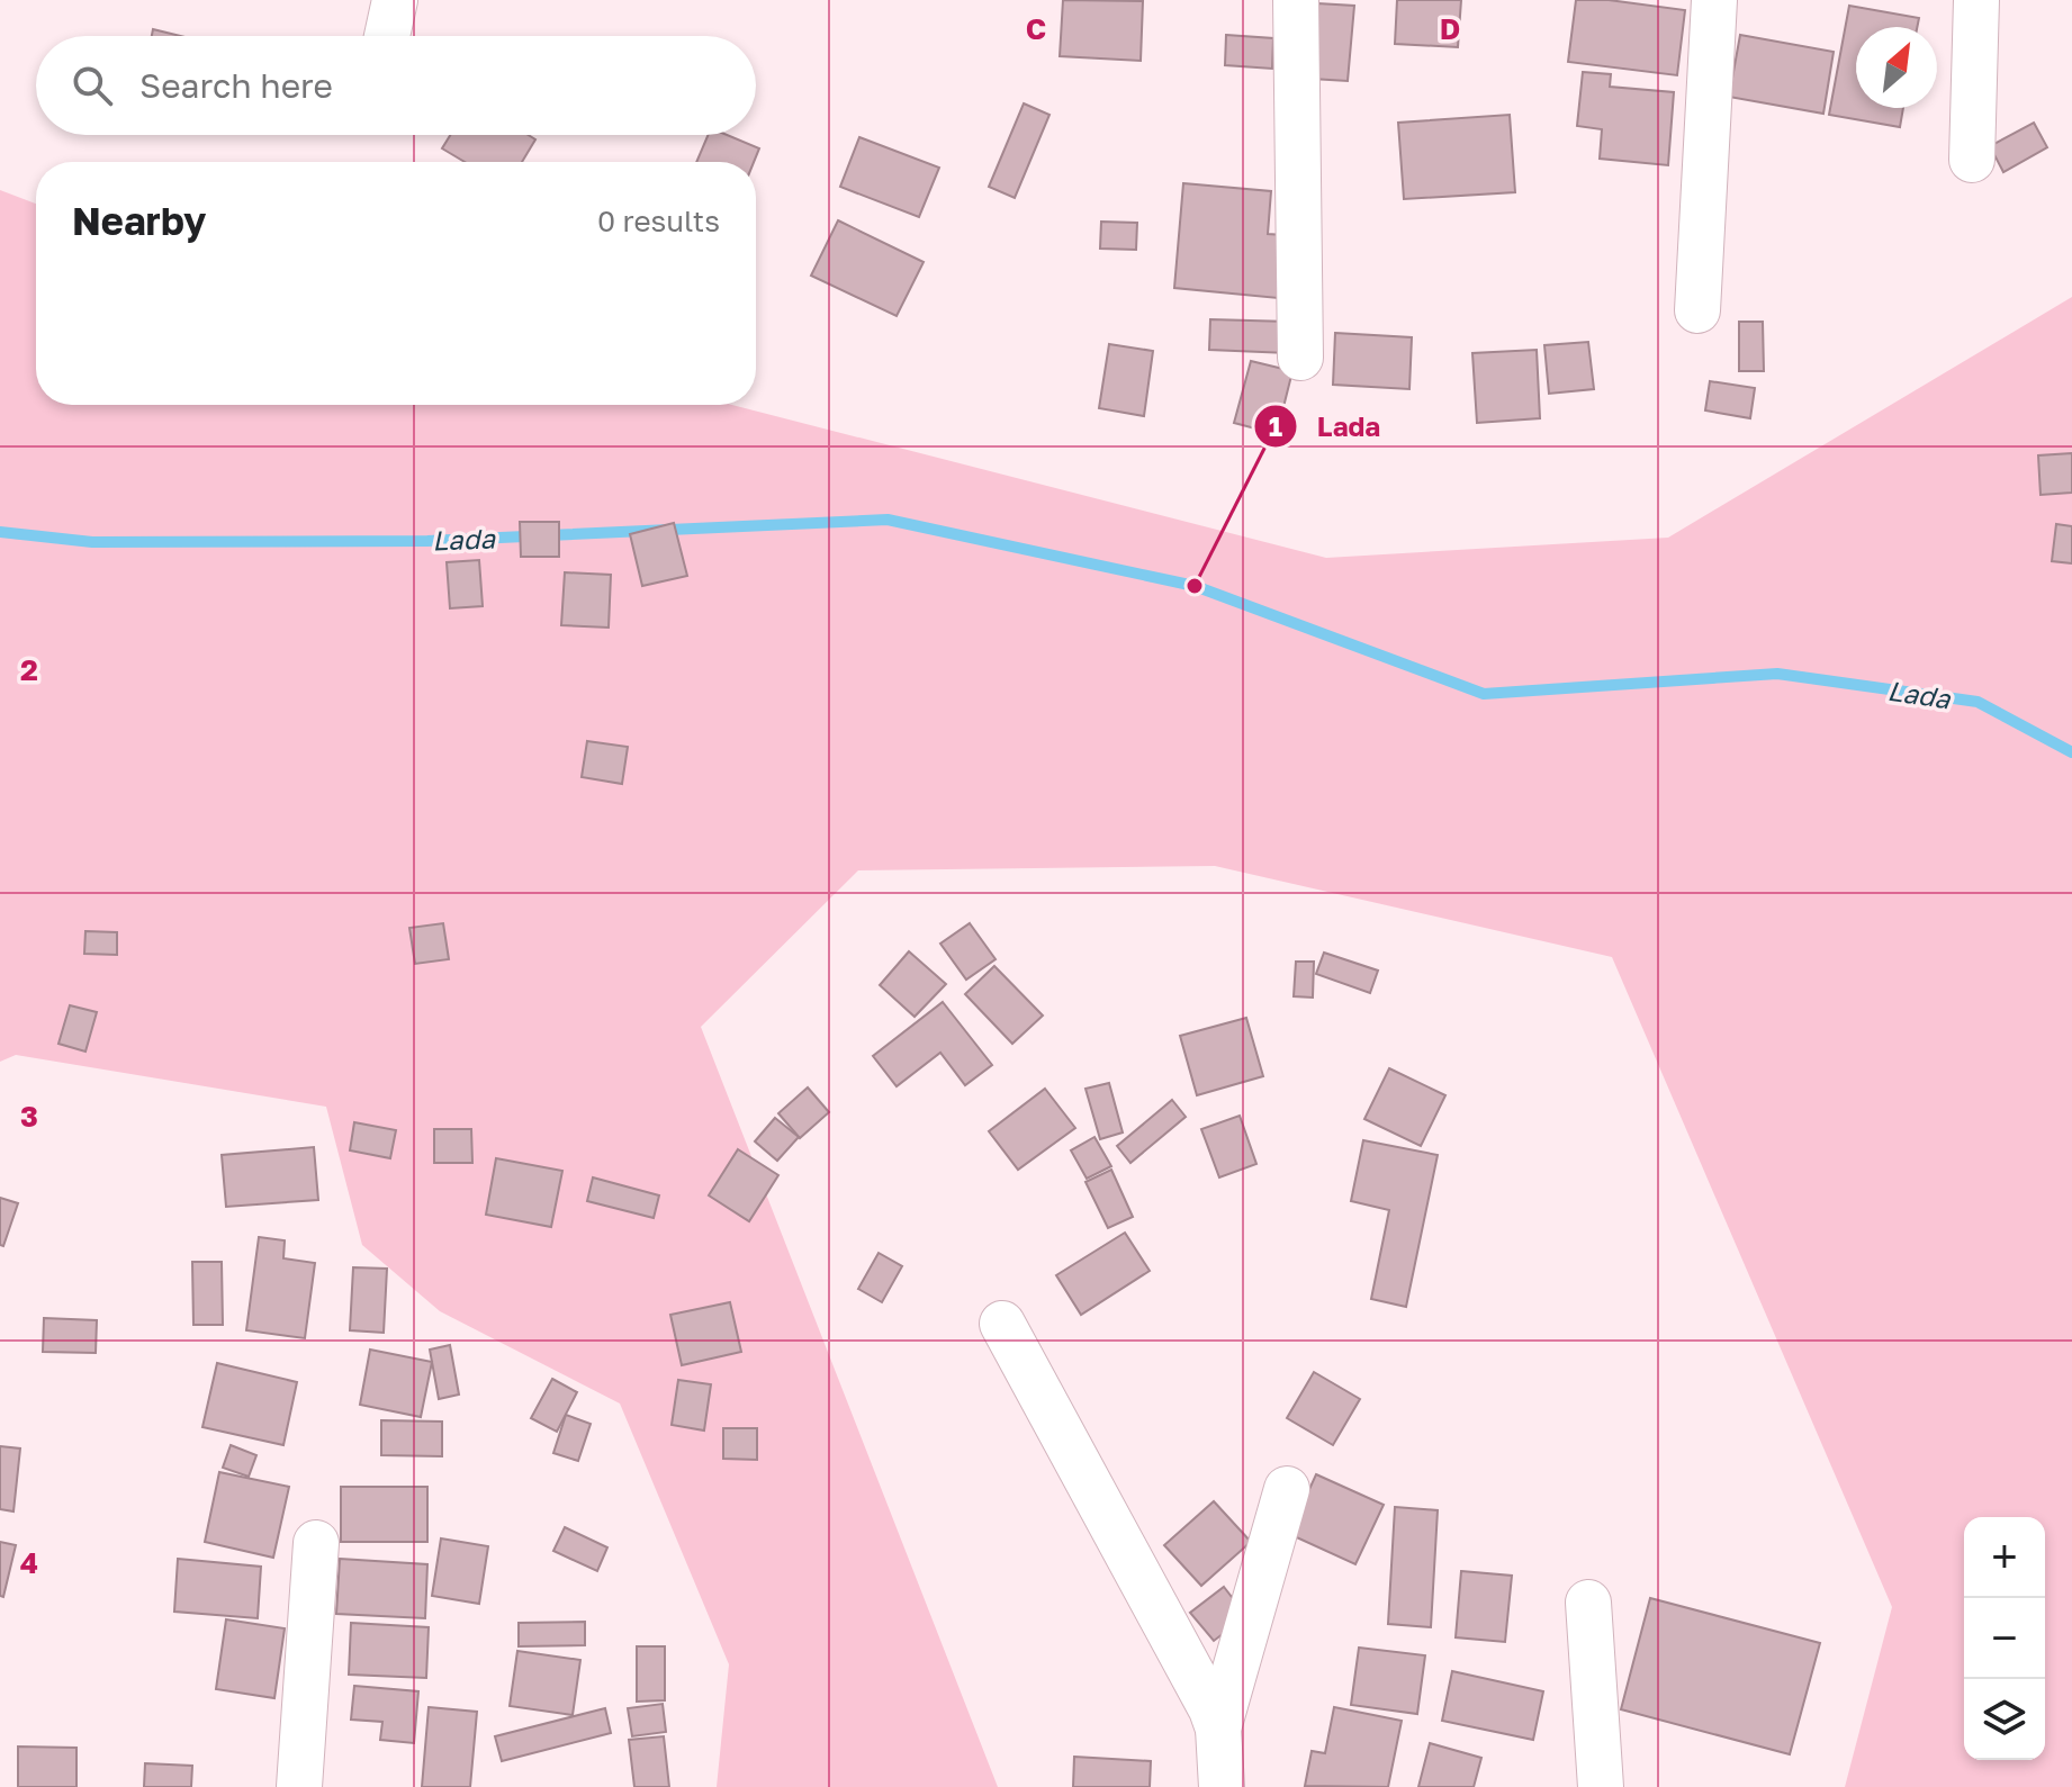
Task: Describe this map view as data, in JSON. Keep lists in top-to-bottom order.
{
  "water": ["Lada"],
  "places": ["Lada"],
  "north": "top right",
  "page": {
    "search": "Search here",
    "heading": ["Nearby", "0 results"],
    "map_buttons": ["+", "−"]
  },
  "grid": {
    "columns": ["C", "D"],
    "rows": ["2", "3", "4"]
  }
}
